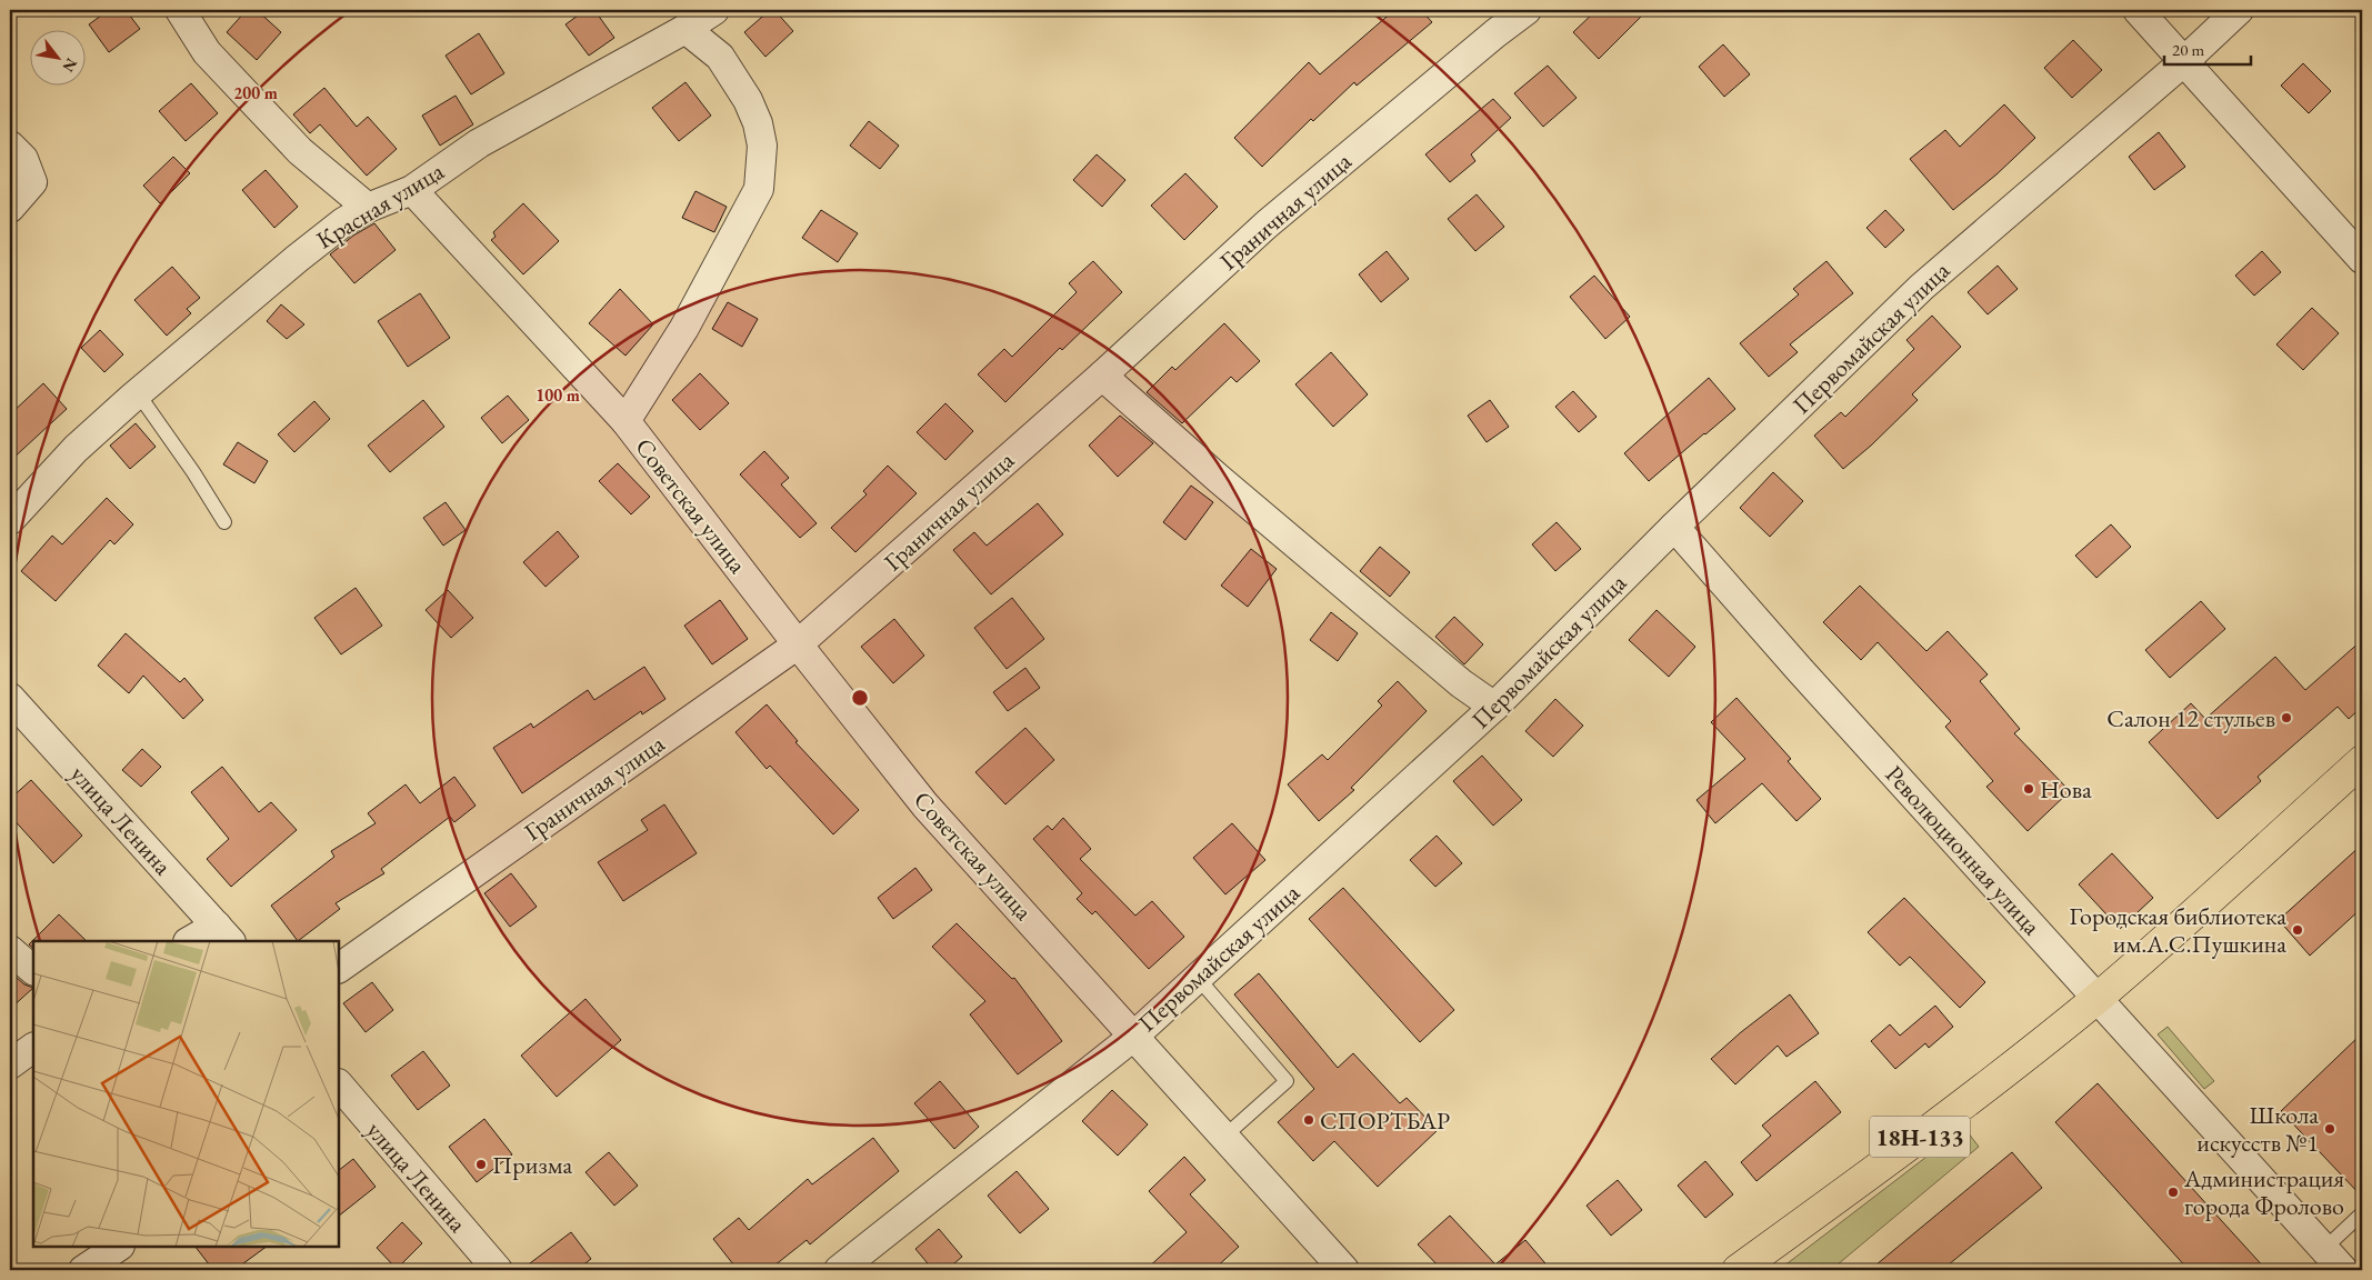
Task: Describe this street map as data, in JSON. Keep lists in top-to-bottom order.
{
  "streets": {
    "main road": ["18Н-133"],
    "street": [
      "Красная улица",
      "Граничная улица",
      "Первомайская улица",
      "Советская улица",
      "улица Ленина",
      "Революционная улица"
    ]
  },
  "crossings": [
    ["Красная улица", "Советская улица"],
    ["Граничная улица", "Советская улица"],
    ["Первомайская улица", "Советская улица"],
    ["Первомайская улица", "Революционная улица"],
    ["Революционная улица", "18Н-133"]
  ],
  "places": [
    "Салон 12 стульев",
    "Нова",
    "Городская библиотека им.А.С.Пушкина",
    "СПОРТБАР",
    "Школа искусств №1",
    "Призма",
    "Администрация города Фролово"
  ],
  "scale_bar": "20 m",
  "north": "bottom right",
  "rings": ["200 m", "100 m"]
}
